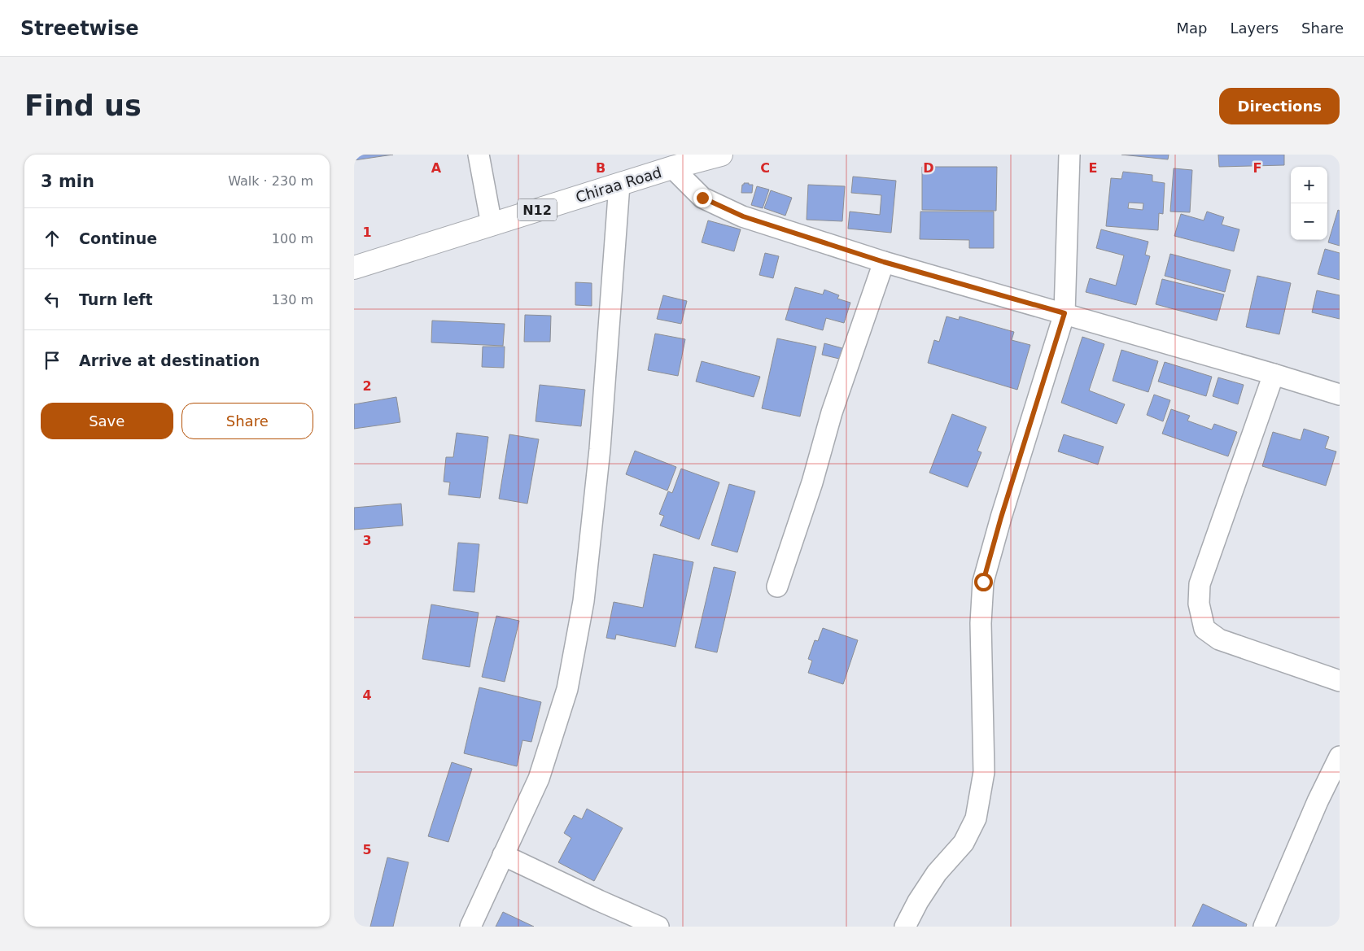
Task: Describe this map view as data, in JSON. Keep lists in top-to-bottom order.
{
  "streets": {
    "highway": ["Chiraa Road", "N12"]
  },
  "page": {
    "header": "Streetwise",
    "nav": ["Map", "Layers", "Share"],
    "buttons": [
      "Directions",
      ["Save", "Share"]
    ],
    "title": "Find us",
    "heading": ["3 min", "Walk · 230 m"],
    "map_buttons": ["+", "−"],
    "list": [
      ["Continue", "100 m"],
      ["Turn left", "130 m"],
      "Arrive at destination"
    ]
  },
  "grid": {
    "columns": [
      "A",
      "B",
      "C",
      "D",
      "E",
      "F"
    ],
    "rows": [
      "1",
      "2",
      "3",
      "4",
      "5"
    ]
  }
}
